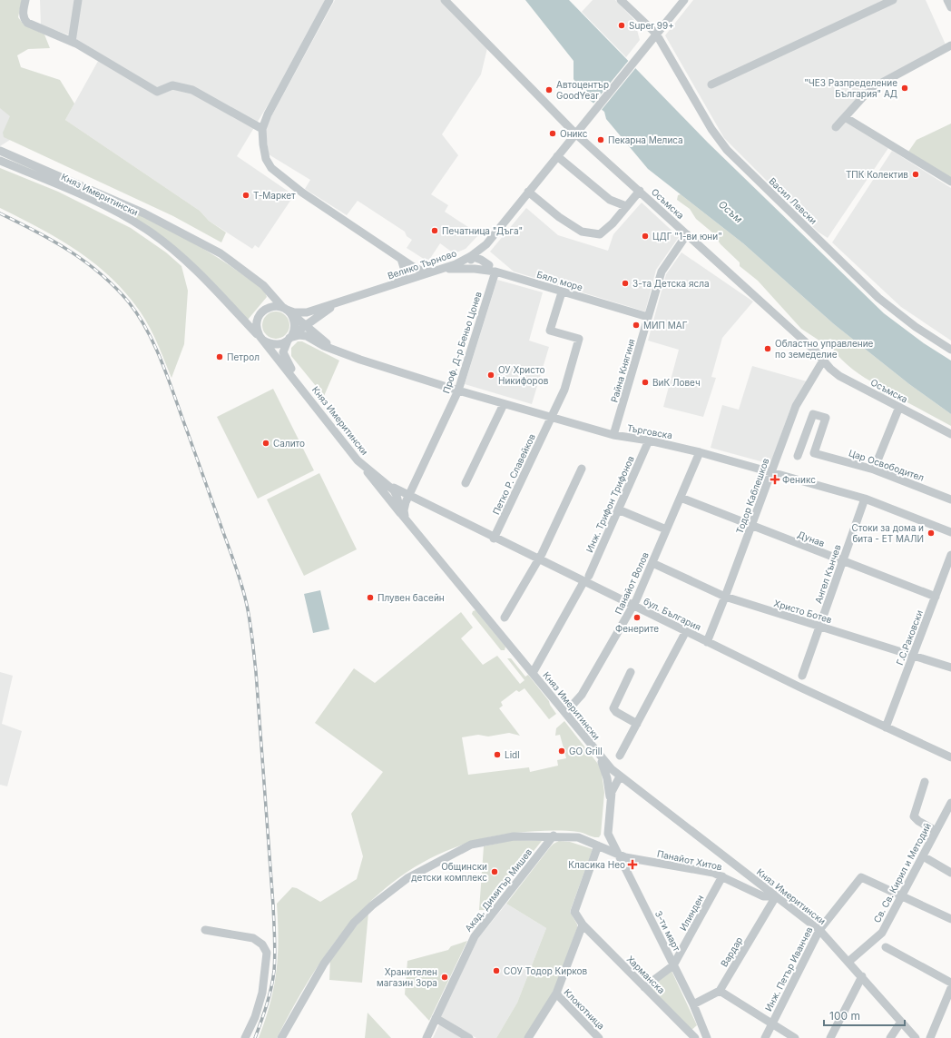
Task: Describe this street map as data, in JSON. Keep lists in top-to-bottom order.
{
  "streets": {
    "street": [
      "Княз Имеритински",
      "Васил Левски",
      "Осъмска",
      "Велико Търново",
      "Бяло море",
      "Проф. Д-р Беньо Цонев",
      "Райна Княгиня",
      "Търговска",
      "Цар Освободител",
      "Петко Р. Славейков",
      "Тодор Каблешков",
      "Инж. Трифон Трифонов",
      "Дунав",
      "Ангел Кънчев",
      "Панайот Волов",
      "Христо Ботев",
      "бул. България",
      "Г.С.Раковски",
      "Панайот Хитов",
      "Св. Св. Кирил и Методий",
      "Акад. Димитър Мишев",
      "Илинден",
      "3-ти март",
      "Вардар",
      "Инж. Петър Иванчев",
      "Харманска",
      "Клокотница"
    ]
  },
  "crossings": [
    ["Княз Имеритински", "Велико Търново"],
    ["Княз Имеритински", "Проф. Д-р Беньо Цонев"],
    ["Княз Имеритински", "Инж. Трифон Трифонов"],
    ["Княз Имеритински", "Панайот Волов"],
    ["Княз Имеритински", "бул. България"],
    ["Княз Имеритински", "Панайот Хитов"],
    ["Княз Имеритински", "Св. Св. Кирил и Методий"],
    ["Княз Имеритински", "Вардар"],
    ["Княз Имеритински", "Инж. Петър Иванчев"],
    ["Васил Левски", "Велико Търново"],
    ["Осъмска", "Велико Търново"],
    ["Осъмска", "Райна Княгиня"],
    ["Осъмска", "Тодор Каблешков"],
    ["Бяло море", "Проф. Д-р Беньо Цонев"],
    ["Бяло море", "Райна Княгиня"],
    ["Бяло море", "Петко Р. Славейков"],
    ["Проф. Д-р Беньо Цонев", "Търговска"],
    ["Проф. Д-р Беньо Цонев", "бул. България"],
    ["Райна Княгиня", "Търговска"],
    ["Търговска", "Петко Р. Славейков"],
    ["Търговска", "Тодор Каблешков"],
    ["Търговска", "Инж. Трифон Трифонов"],
    ["Търговска", "Ангел Кънчев"],
    ["Търговска", "Панайот Волов"],
    ["Петко Р. Славейков", "бул. България"],
    ["Тодор Каблешков", "Дунав"],
    ["Тодор Каблешков", "Христо Ботев"],
    ["Тодор Каблешков", "бул. България"],
    ["Инж. Трифон Трифонов", "бул. България"],
    ["Дунав", "Ангел Кънчев"],
    ["Дунав", "Панайот Волов"],
    ["Дунав", "Г.С.Раковски"],
    ["Ангел Кънчев", "Христо Ботев"],
    ["Панайот Волов", "Христо Ботев"],
    ["Панайот Волов", "бул. България"],
    ["Христо Ботев", "Г.С.Раковски"],
    ["бул. България", "Г.С.Раковски"],
    ["Панайот Хитов", "Акад. Димитър Мишев"],
    ["Панайот Хитов", "Илинден"],
    ["Панайот Хитов", "3-ти март"],
    ["Панайот Хитов", "Вардар"],
    ["Св. Св. Кирил и Методий", "Инж. Петър Иванчев"],
    ["Акад. Димитър Мишев", "3-ти март"],
    ["Илинден", "3-ти март"],
    ["Илинден", "Харманска"]
  ],
  "water": ["Осъм"],
  "places": {
    "other": [
      "Super 99+",
      "\"ЧЕЗ Разпределение България\" АД",
      "Автоцентър GoodYear",
      "Оникс",
      "Пекарна Мелиса",
      "ТПК Колектив",
      "Т-Маркет",
      "Печатница \"Дъга\"",
      "ЦДГ \"1-ви юни\"",
      "3-та Детска ясла",
      "МИП МАГ",
      "Областно управление по земеделие",
      "Петрол",
      "ОУ Христо Никифоров",
      "ВиК Ловеч",
      "Салито",
      "Стоки за дома и бита - ЕТ МАЛИ",
      "Плувен басейн",
      "Фенерите",
      "GO Grill",
      "Lidl",
      "Общински детски комплекс",
      "СОУ Тодор Кирков",
      "Хранителен магазин Зора"
    ],
    "health": ["Феникс", "Класика Нео"]
  },
  "scale_bar": "100 m"
}
